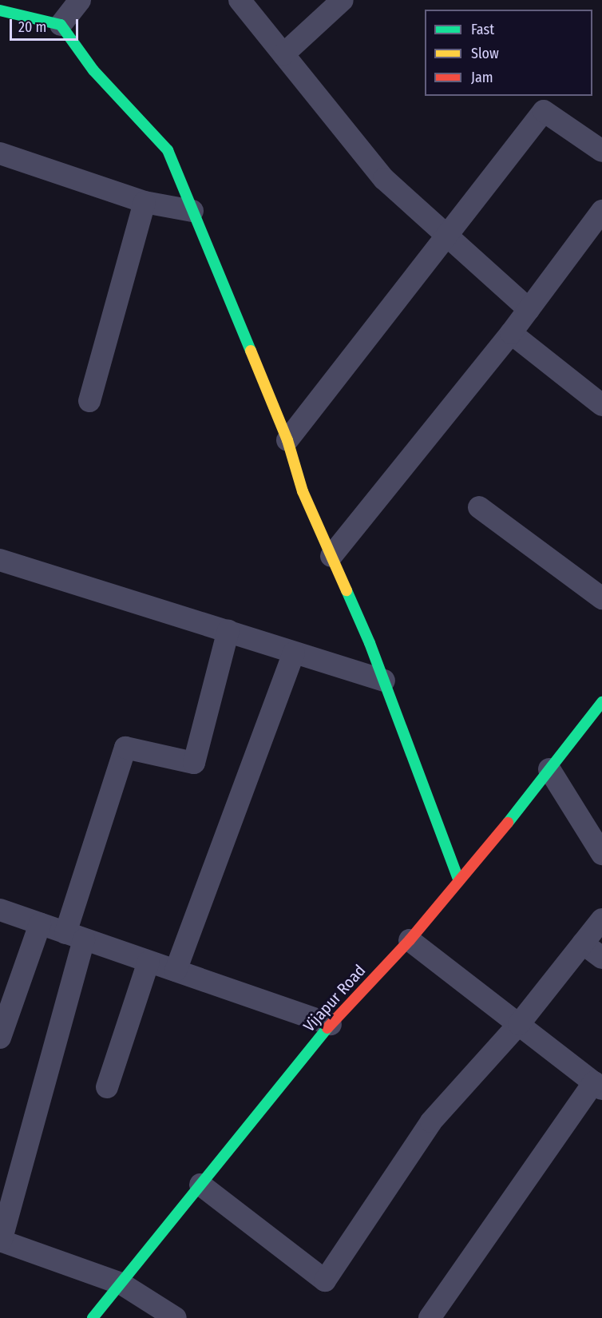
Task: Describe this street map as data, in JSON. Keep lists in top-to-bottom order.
{
  "streets": {
    "street": ["Vijapur Road"]
  },
  "legend": ["Fast", "Slow", "Jam"],
  "scale_bar": "20 m"
}
